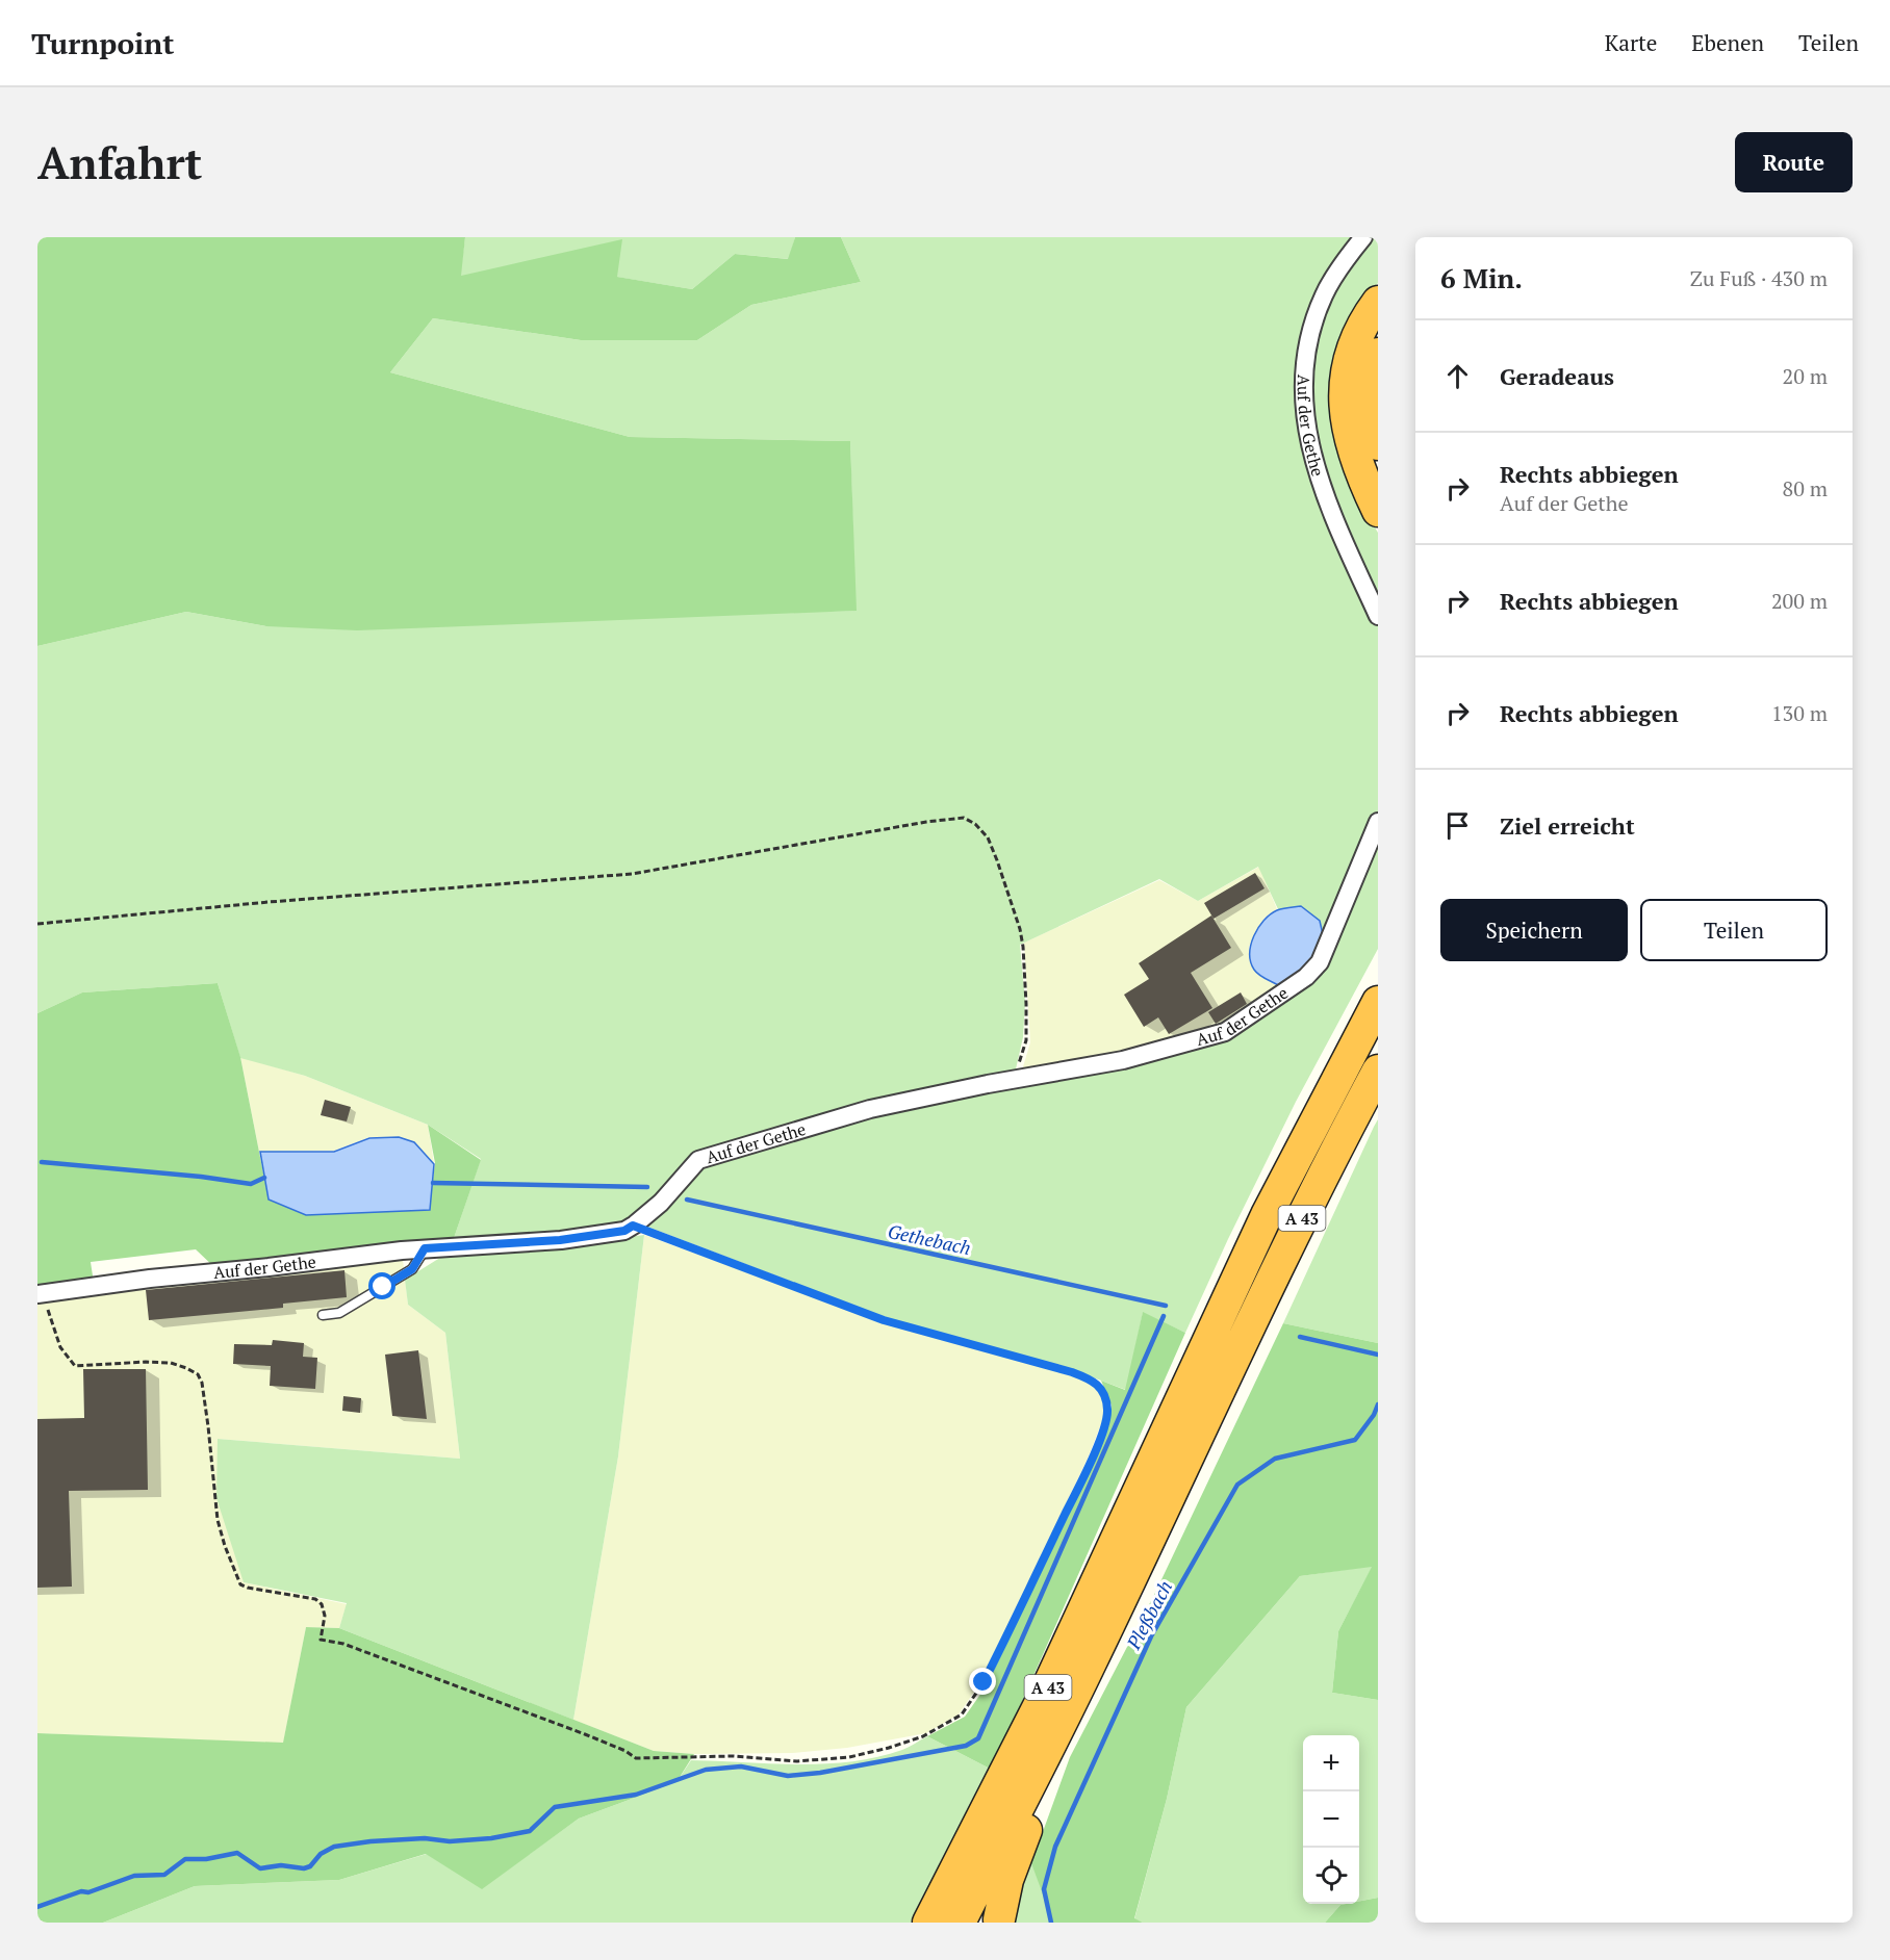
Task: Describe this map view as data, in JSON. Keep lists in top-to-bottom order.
{
  "streets": {
    "highway": ["A 43"],
    "street": ["Auf der Gethe"]
  },
  "water": ["Gethebach", "Pleßbach"],
  "page": {
    "header": "Turnpoint",
    "nav": ["Karte", "Ebenen", "Teilen"],
    "buttons": [
      "Route",
      ["Speichern", "Teilen"]
    ],
    "title": "Anfahrt",
    "heading": ["6 Min.", "Zu Fuß · 430 m"],
    "list": [
      ["Geradeaus", "20 m"],
      ["Rechts abbiegen", "Auf der Gethe", "80 m"],
      ["Rechts abbiegen", "200 m"],
      ["Rechts abbiegen", "130 m"],
      "Ziel erreicht"
    ],
    "map_buttons": ["+", "−"]
  }
}
